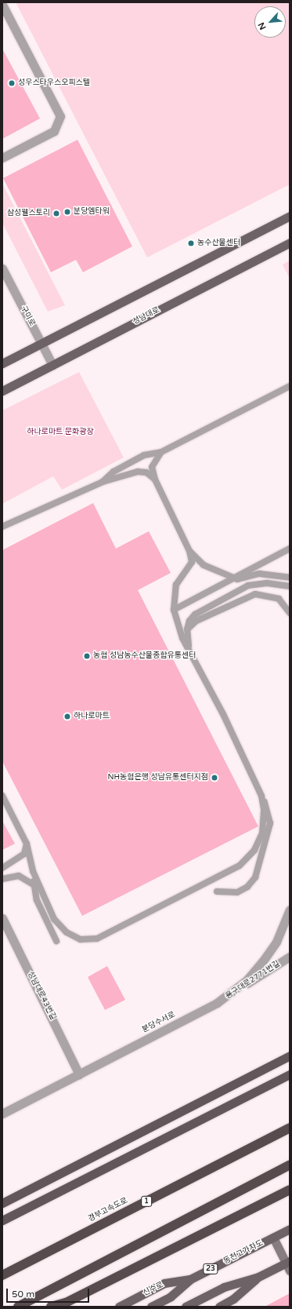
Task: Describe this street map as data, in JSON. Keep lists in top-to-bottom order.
{
  "streets": {
    "highway": ["1", "경부고속도로"],
    "main road": [
      "성남대로",
      "동천고가차도",
      "23",
      "신수로"
    ],
    "street": [
      "구미로",
      "용구대로2771번길",
      "성남대로43번길",
      "분당수서로"
    ]
  },
  "crossings": [
    ["구미로", "성남대로"],
    ["용구대로2771번길", "분당수서로"],
    ["성남대로43번길", "분당수서로"],
    ["동천고가차도", "23"],
    ["동천고가차도", "신수로"]
  ],
  "parks": ["하나로마트 문화광장"],
  "places": [
    "성우스타우스오피스텔",
    "분당엠타워",
    "삼성웰스토리",
    "농수산물센터",
    "농협 성남농수산물종합유통센터",
    "하나로마트",
    "NH농협은행 성남유통센터지점"
  ],
  "scale_bar": "50 m",
  "north": "bottom left"
}
